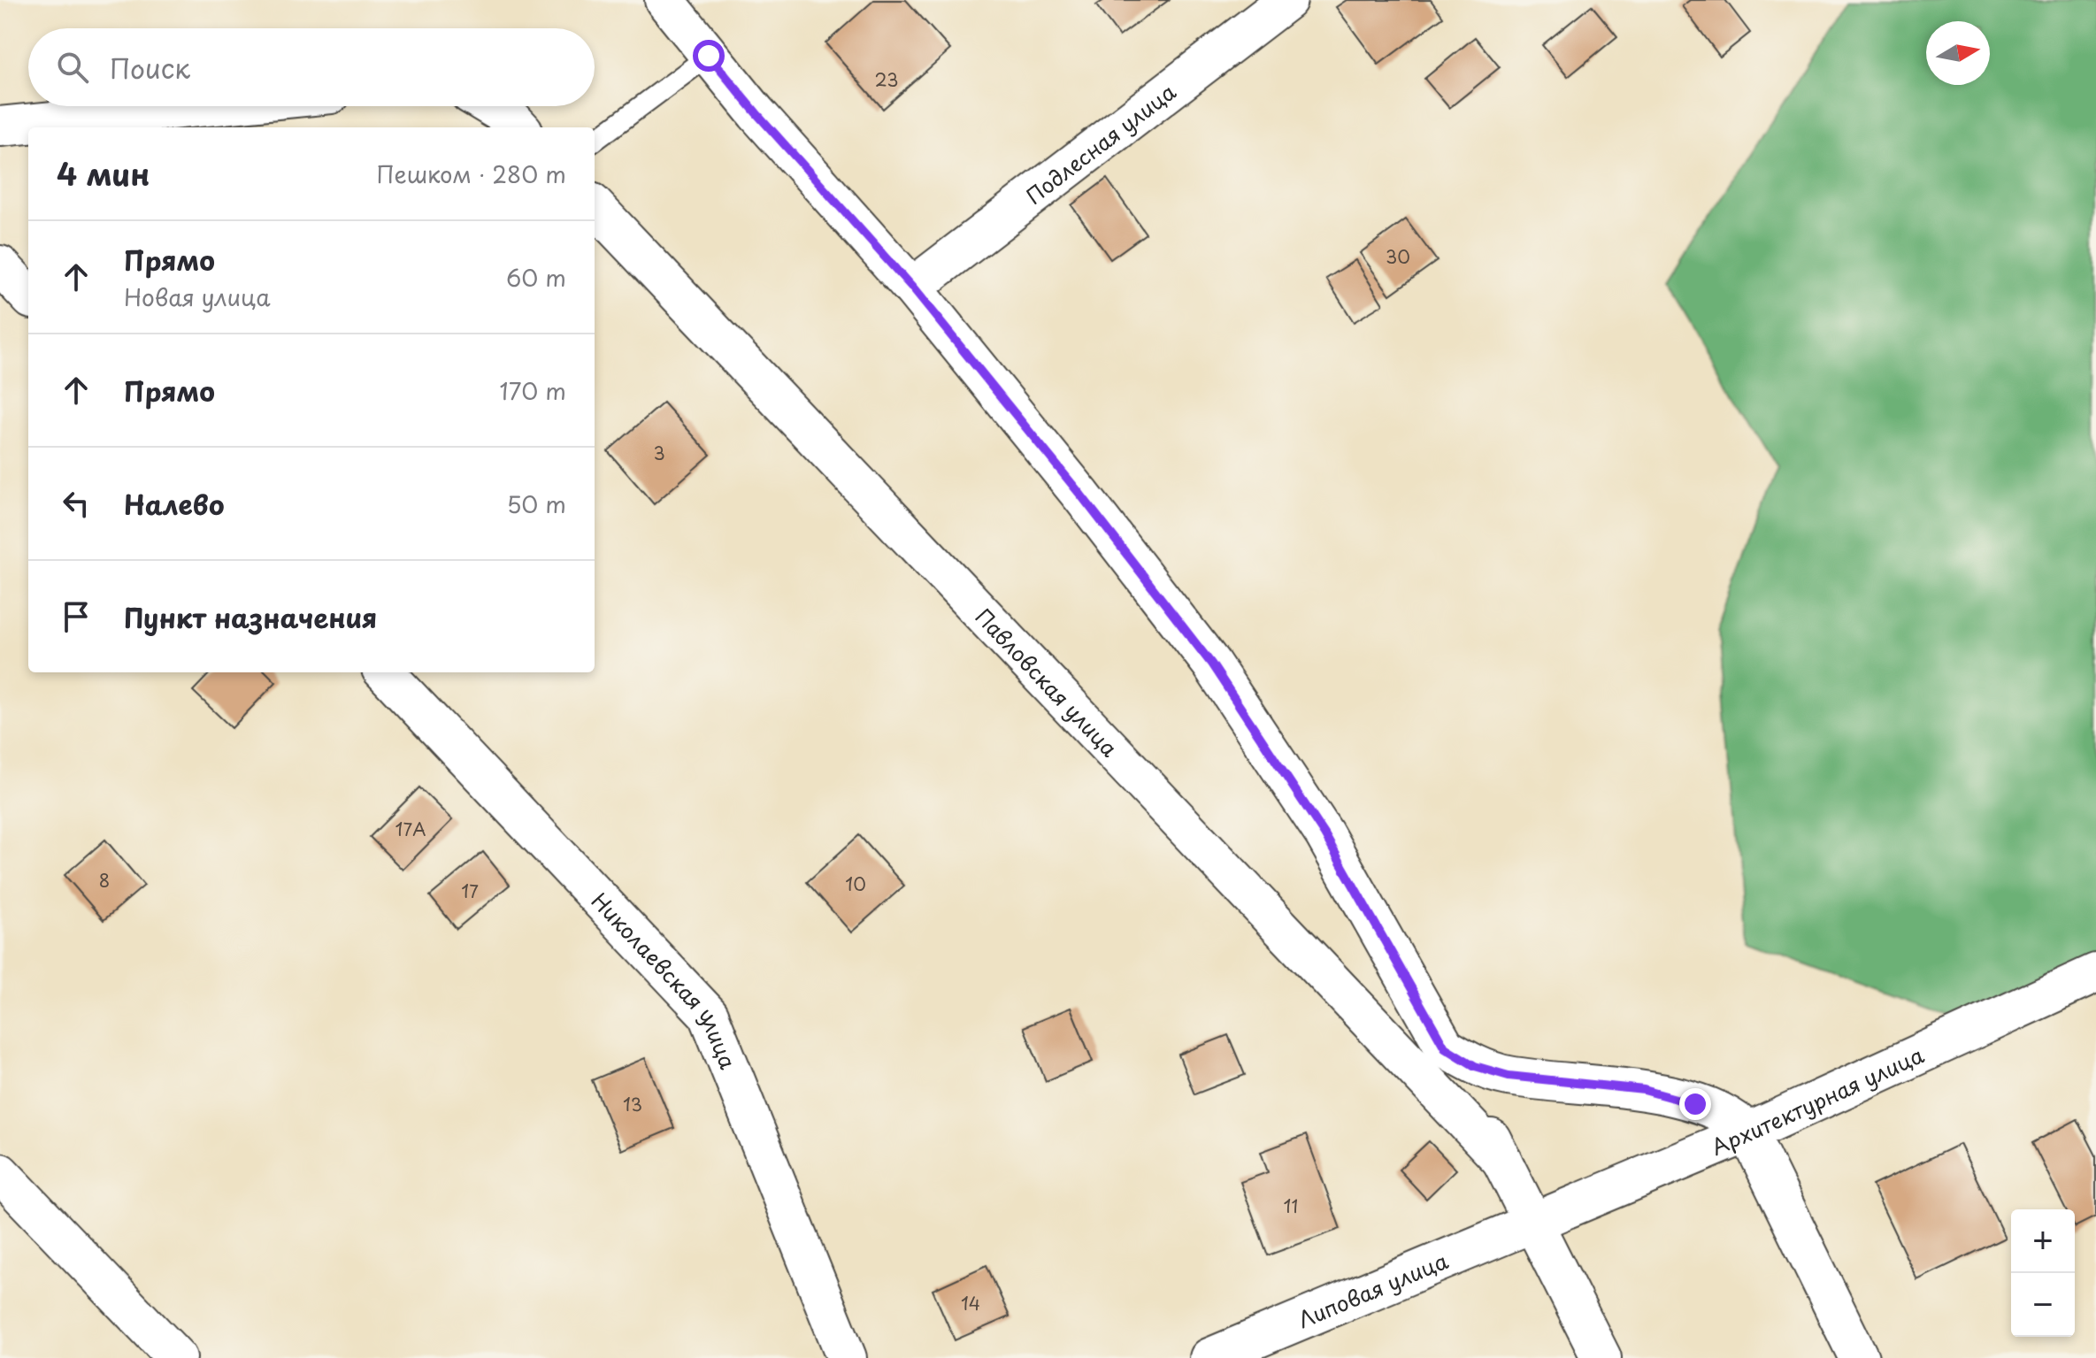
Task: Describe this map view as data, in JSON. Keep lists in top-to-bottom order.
{
  "streets": {
    "street": [
      "Подлесная улица",
      "Павловская улица",
      "Николаевская улица",
      "Архитектурная улица",
      "Липовая улица"
    ]
  },
  "crossings": [
    ["Архитектурная улица", "Липовая улица"]
  ],
  "house_numbers": [
    "23",
    "30",
    "3",
    "17А",
    "8",
    "10",
    "17",
    "13",
    "11",
    "14"
  ],
  "north": "right",
  "page": {
    "search": "Поиск",
    "heading": ["4 мин", "Пешком · 280 m"],
    "list": [
      ["Прямо", "Новая улица", "60 m"],
      ["Прямо", "170 m"],
      ["Налево", "50 m"],
      "Пункт назначения"
    ],
    "map_buttons": ["+", "−"]
  }
}
